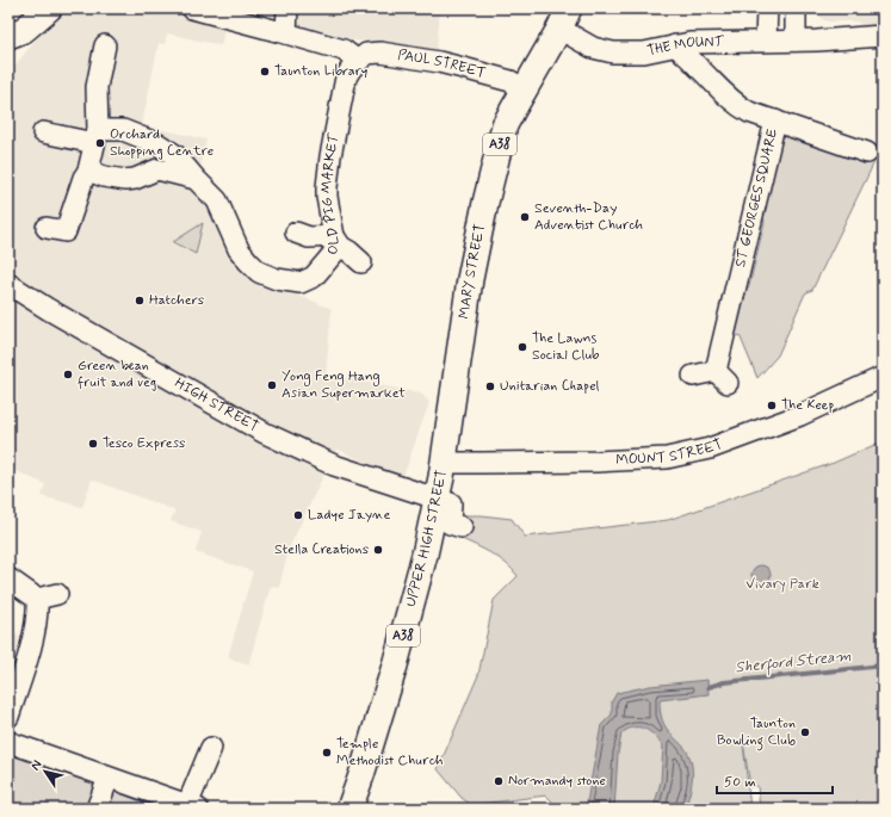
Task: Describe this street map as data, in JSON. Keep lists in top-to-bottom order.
{
  "streets": {
    "main road": ["A38", "MARY STREET", "UPPER HIGH STREET"],
    "street": [
      "THE MOUNT",
      "PAUL STREET",
      "OLD PIG MARKET",
      "ST GEORGES SQUARE",
      "HIGH STREET",
      "MOUNT STREET"
    ]
  },
  "crossings": [
    ["THE MOUNT", "A38"],
    ["THE MOUNT", "ST GEORGES SQUARE"],
    ["PAUL STREET", "A38"],
    ["PAUL STREET", "OLD PIG MARKET"],
    ["PAUL STREET", "MARY STREET"],
    ["A38", "MARY STREET"],
    ["MARY STREET", "MOUNT STREET"],
    ["MARY STREET", "UPPER HIGH STREET"],
    ["HIGH STREET", "UPPER HIGH STREET"],
    ["MOUNT STREET", "UPPER HIGH STREET"]
  ],
  "water": ["Sherford Stream"],
  "parks": ["Vivary Park"],
  "places": [
    "Taunton Library",
    "Orchard Shopping Centre",
    "Seventh-Day Adventist Church",
    "Hatchers",
    "The Lawns Social Club",
    "Green bean fruit and veg",
    "Yong Feng Hang Asian Supermarket",
    "Unitarian Chapel",
    "The Keep",
    "Tesco Express",
    "Ladye Jayne",
    "Stella Creations",
    "Taunton Bowling Club",
    "Temple Methodist Church",
    "Normandy stone"
  ],
  "scale_bar": "50 m",
  "north": "top left"
}
